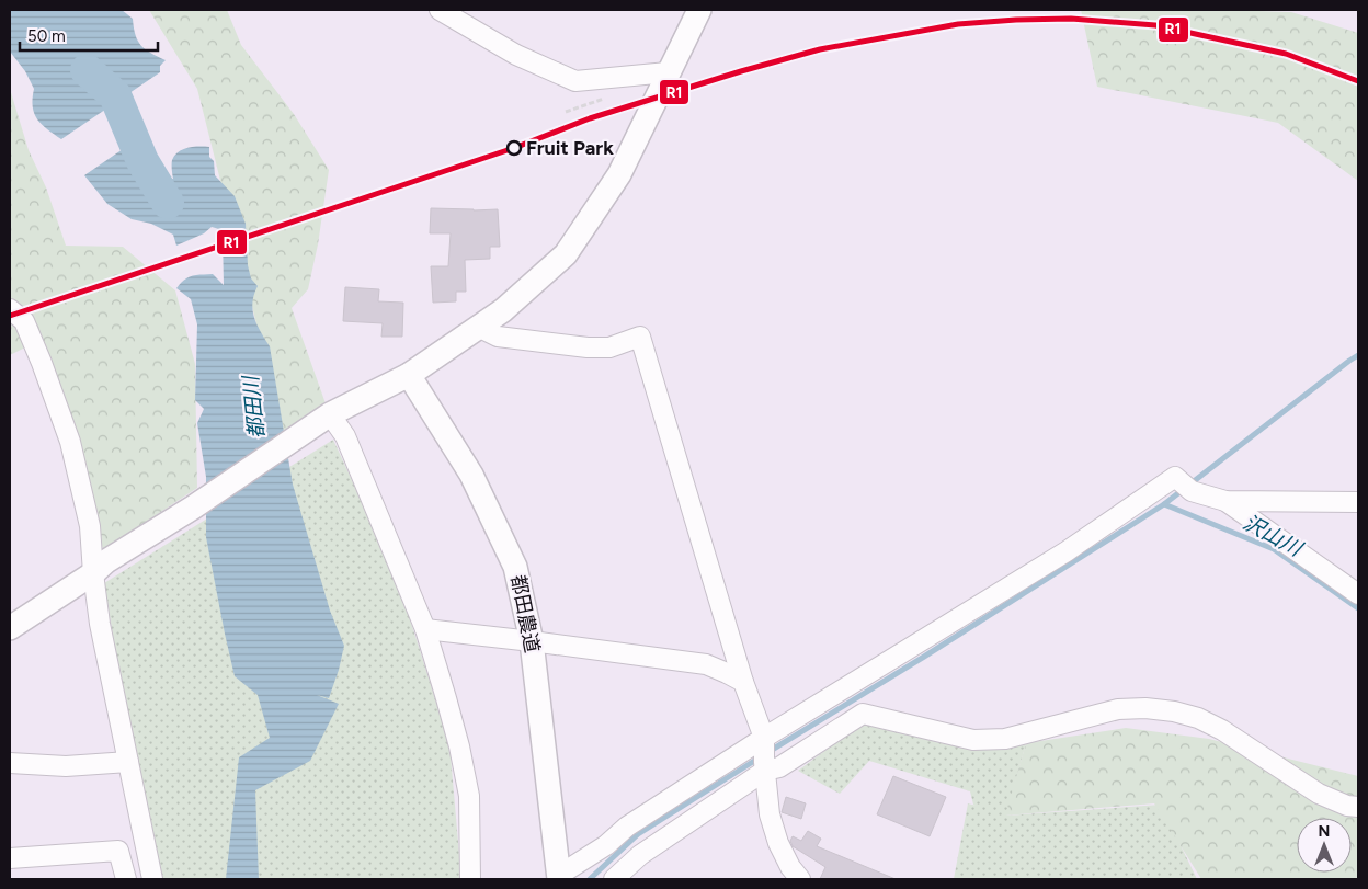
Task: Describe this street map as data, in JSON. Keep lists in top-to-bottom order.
{
  "streets": {
    "street": ["都田農道"]
  },
  "water": ["都田川", "沢山川"],
  "places": ["Fruit Park"],
  "lines": ["transit line R1"],
  "scale_bar": "50 m",
  "north": "top"
}
